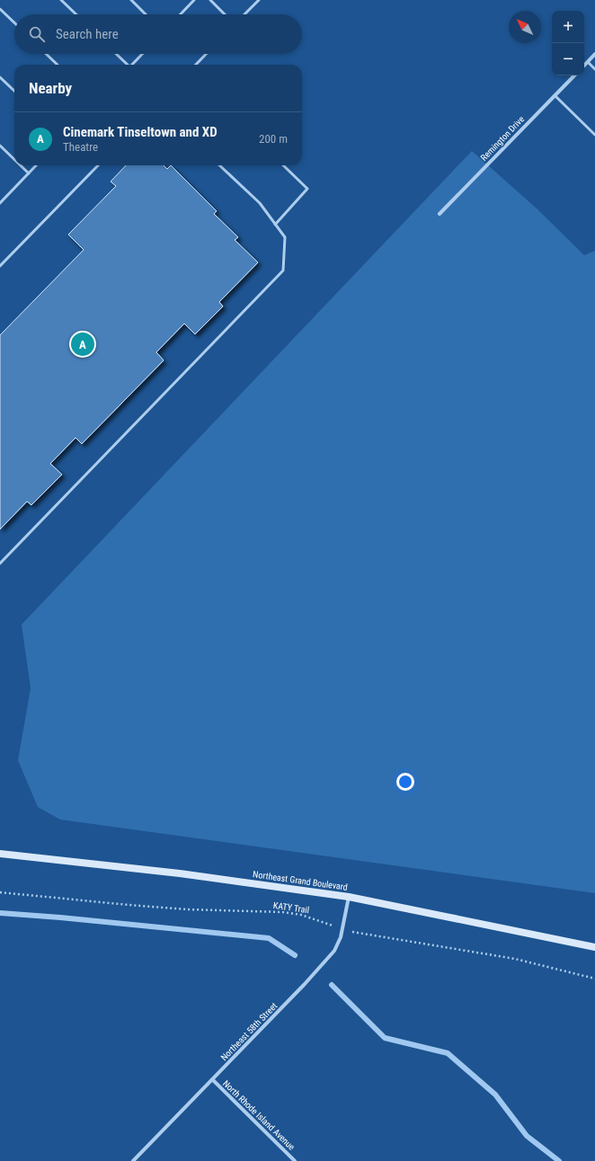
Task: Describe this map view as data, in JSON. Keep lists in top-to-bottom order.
{
  "streets": {
    "street": [
      "Remington Drive",
      "Northeast Grand Boulevard",
      "Northeast 58th Street",
      "North Rhode Island Avenue"
    ],
    "path": ["KATY Trail"]
  },
  "crossings": [
    ["Northeast Grand Boulevard", "Northeast 58th Street"],
    ["KATY Trail", "Northeast 58th Street"],
    ["Northeast 58th Street", "North Rhode Island Avenue"]
  ],
  "north": "top left",
  "page": {
    "map_buttons": ["+", "−"],
    "search": "Search here",
    "heading": "Nearby",
    "list": [
      {
        "mark": "A",
        "name": "Cinemark Tinseltown and XD",
        "note": "Theatre",
        "value": "200 m"
      }
    ],
    "pins": "A"
  }
}
